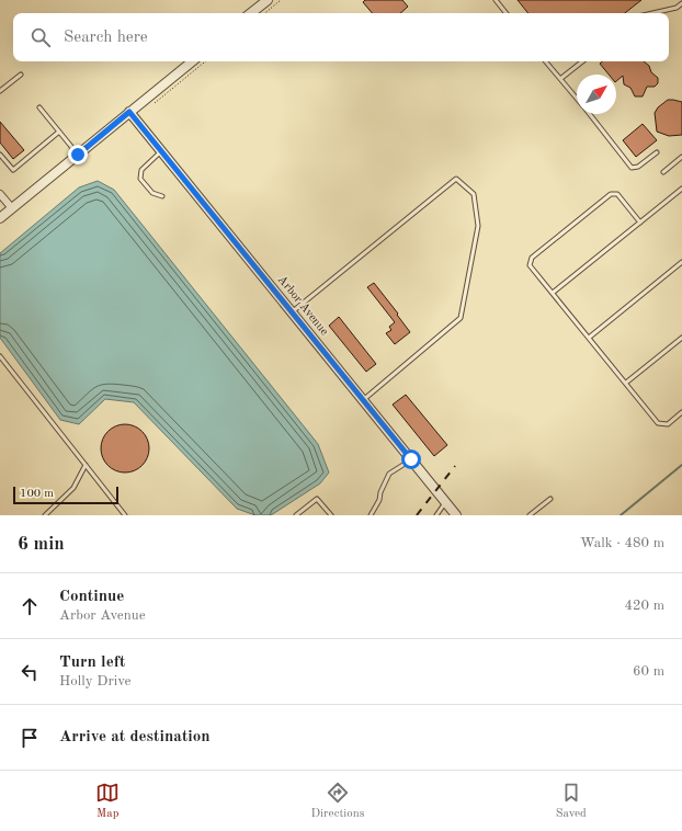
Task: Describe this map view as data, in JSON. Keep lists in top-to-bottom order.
{
  "streets": {
    "street": ["Arbor Avenue"]
  },
  "scale_bar": "100 m",
  "north": "top right",
  "page": {
    "search": "Search here",
    "scale": "100 m",
    "heading": ["6 min", "Walk · 480 m"],
    "list": [
      ["Continue", "Arbor Avenue", "420 m"],
      ["Turn left", "Holly Drive", "60 m"],
      "Arrive at destination"
    ],
    "nav": ["Map", "Directions", "Saved"]
  }
}
